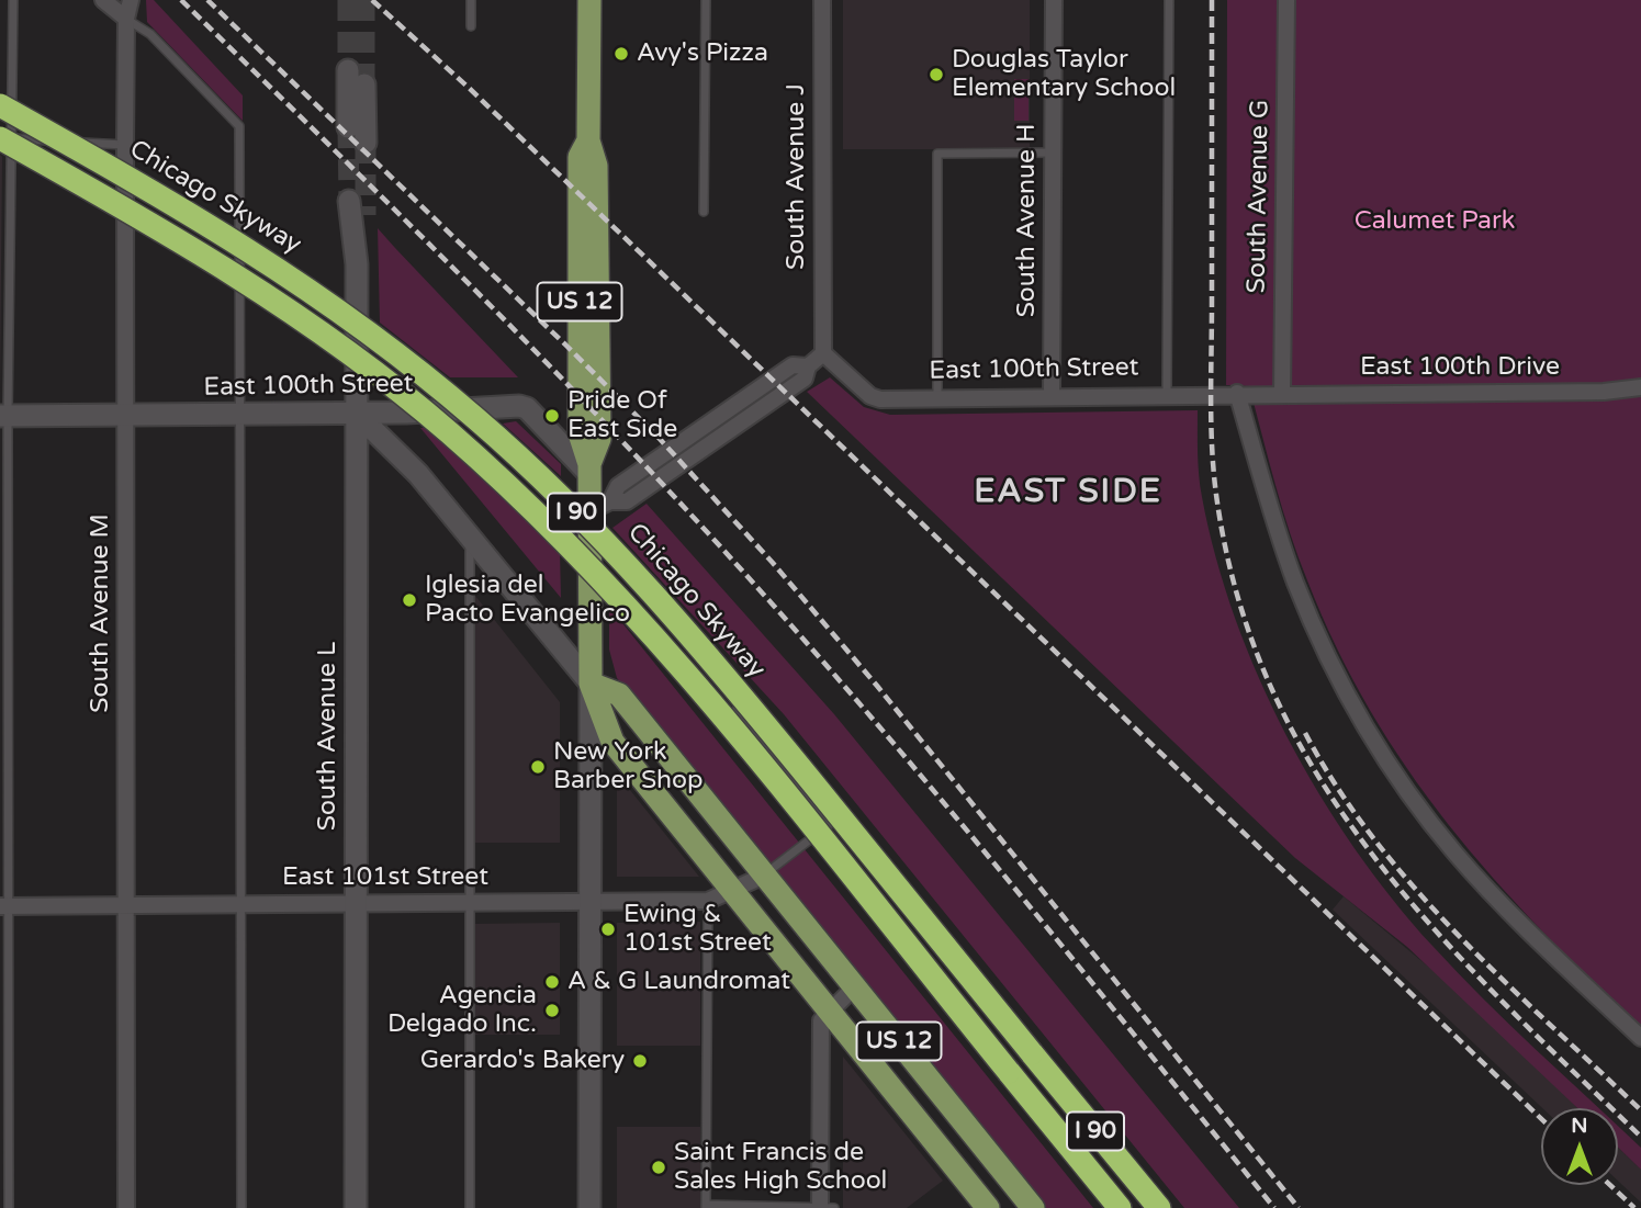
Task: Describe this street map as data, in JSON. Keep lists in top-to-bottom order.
{
  "streets": {
    "highway": ["Chicago Skyway", "I 90"],
    "main road": ["US 12"],
    "street": [
      "South Avenue J",
      "South Avenue G",
      "South Avenue H",
      "East 100th Drive",
      "East 100th Street",
      "South Avenue M",
      "South Avenue L",
      "East 101st Street"
    ]
  },
  "crossings": [
    ["South Avenue J", "East 100th Street"],
    ["South Avenue G", "East 100th Drive"],
    ["South Avenue G", "East 100th Street"],
    ["South Avenue H", "East 100th Street"],
    ["US 12", "East 100th Street"],
    ["US 12", "East 101st Street"],
    ["East 100th Drive", "East 100th Street"],
    ["East 100th Street", "South Avenue M"],
    ["East 100th Street", "South Avenue L"],
    ["South Avenue M", "East 101st Street"],
    ["South Avenue L", "East 101st Street"]
  ],
  "districts": ["EAST SIDE"],
  "parks": ["Calumet Park"],
  "places": [
    "Avy's Pizza",
    "Douglas Taylor Elementary School",
    "Pride Of East Side",
    "Iglesia del Pacto Evangelico",
    "New York Barber Shop",
    "Ewing & 101st Street",
    "A & G Laundromat",
    "Agencia Delgado Inc.",
    "Gerardo's Bakery",
    "Saint Francis de Sales High School"
  ],
  "north": "top"
}
